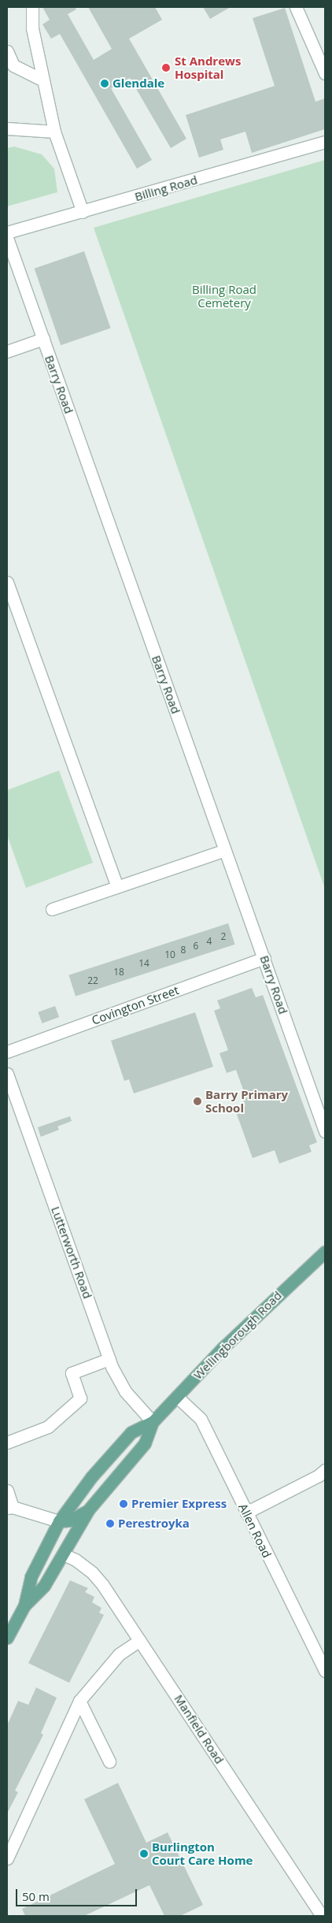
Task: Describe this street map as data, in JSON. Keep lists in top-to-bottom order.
{
  "streets": {
    "main road": ["Wellingborough Road"],
    "street": [
      "Billing Road",
      "Barry Road",
      "Covington Street",
      "Lutterworth Road",
      "Allen Road",
      "Manfield Road"
    ]
  },
  "crossings": [
    ["Barry Road", "Covington Street"],
    ["Lutterworth Road", "Wellingborough Road"],
    ["Wellingborough Road", "Allen Road"],
    ["Wellingborough Road", "Manfield Road"]
  ],
  "parks": ["Billing Road Cemetery"],
  "places": [
    "St Andrews Hospital",
    "Glendale",
    "Barry Primary School",
    "Premier Express",
    "Perestroyka",
    "Burlington Court Care Home"
  ],
  "house_numbers": [
    "2",
    "4",
    "6",
    "8",
    "10",
    "14",
    "18",
    "22"
  ],
  "scale_bar": "50 m"
}
